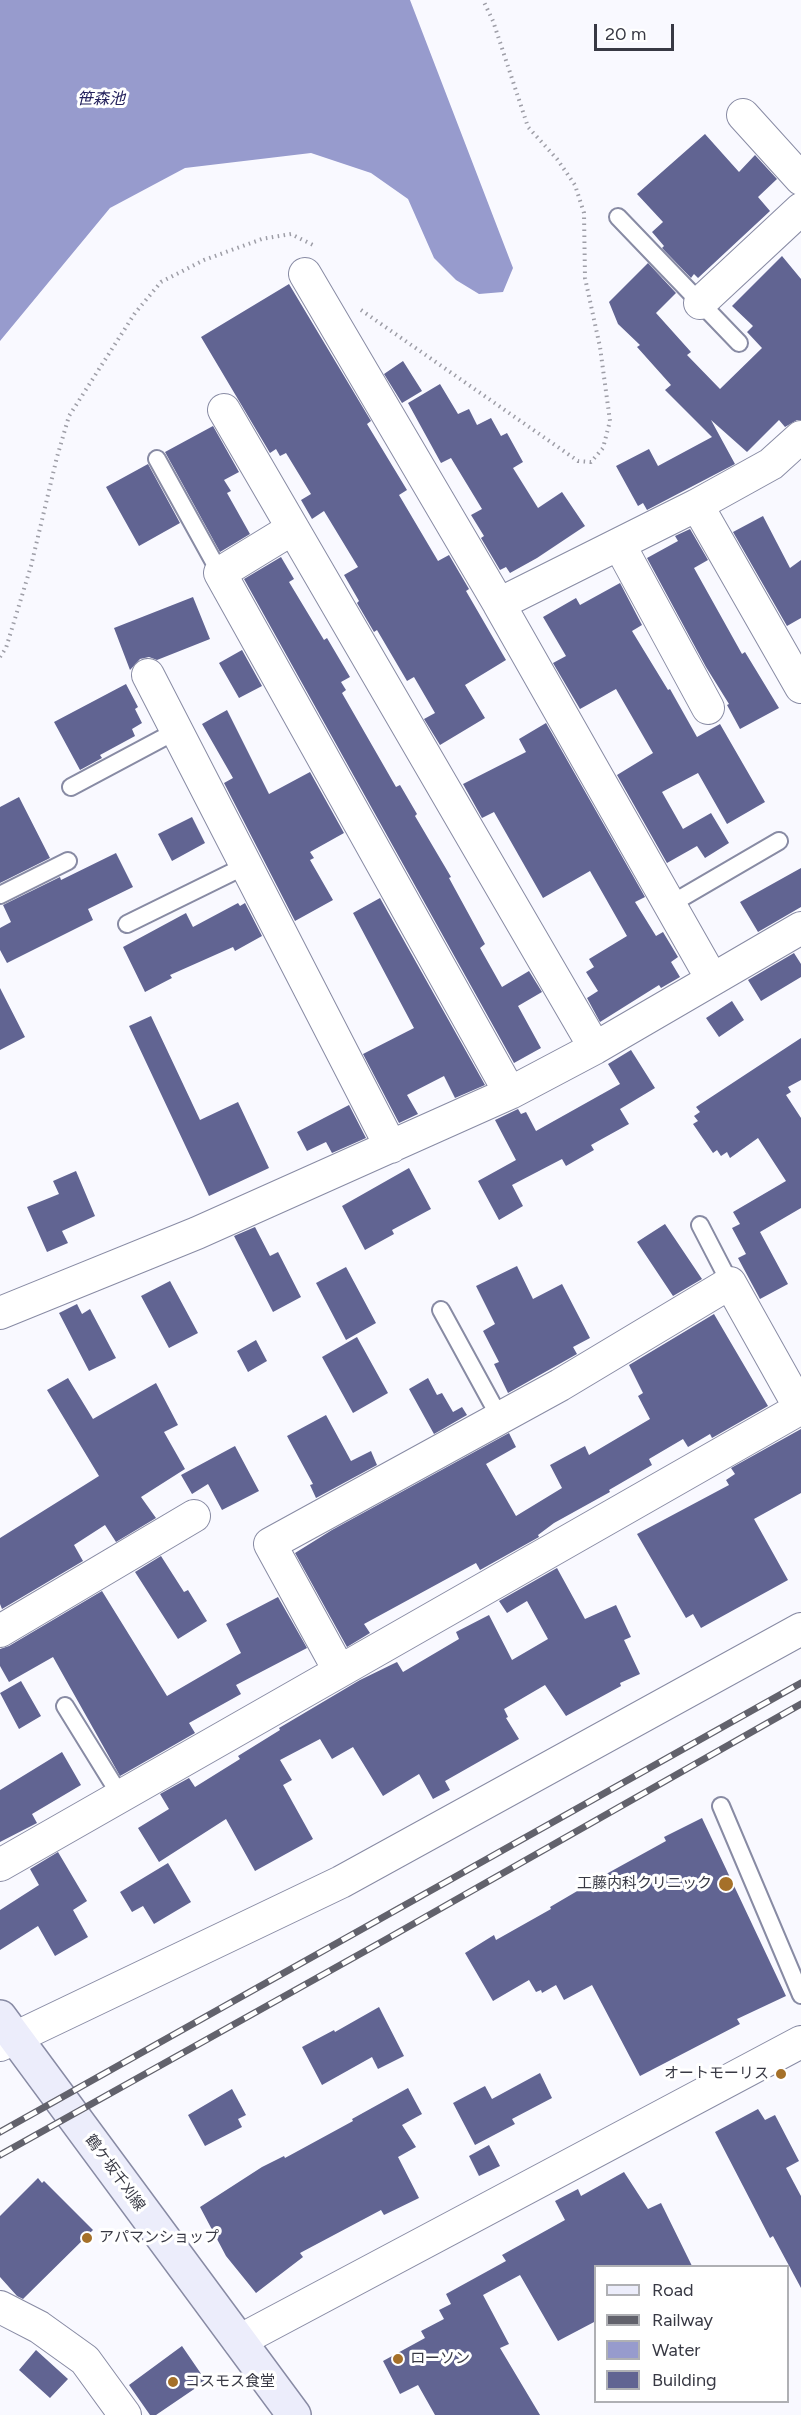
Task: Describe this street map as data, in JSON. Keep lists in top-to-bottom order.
{
  "streets": {
    "main road": ["鶴ケ坂千刈線"]
  },
  "water": ["笹森池"],
  "places": [
    "工藤内科クリニック",
    "オートモーリス",
    "アパマンショップ",
    "ローソン",
    "コスモス食堂"
  ],
  "legend": [
    "Road",
    "Railway",
    "Water",
    "Building"
  ],
  "scale_bar": "20 m"
}
